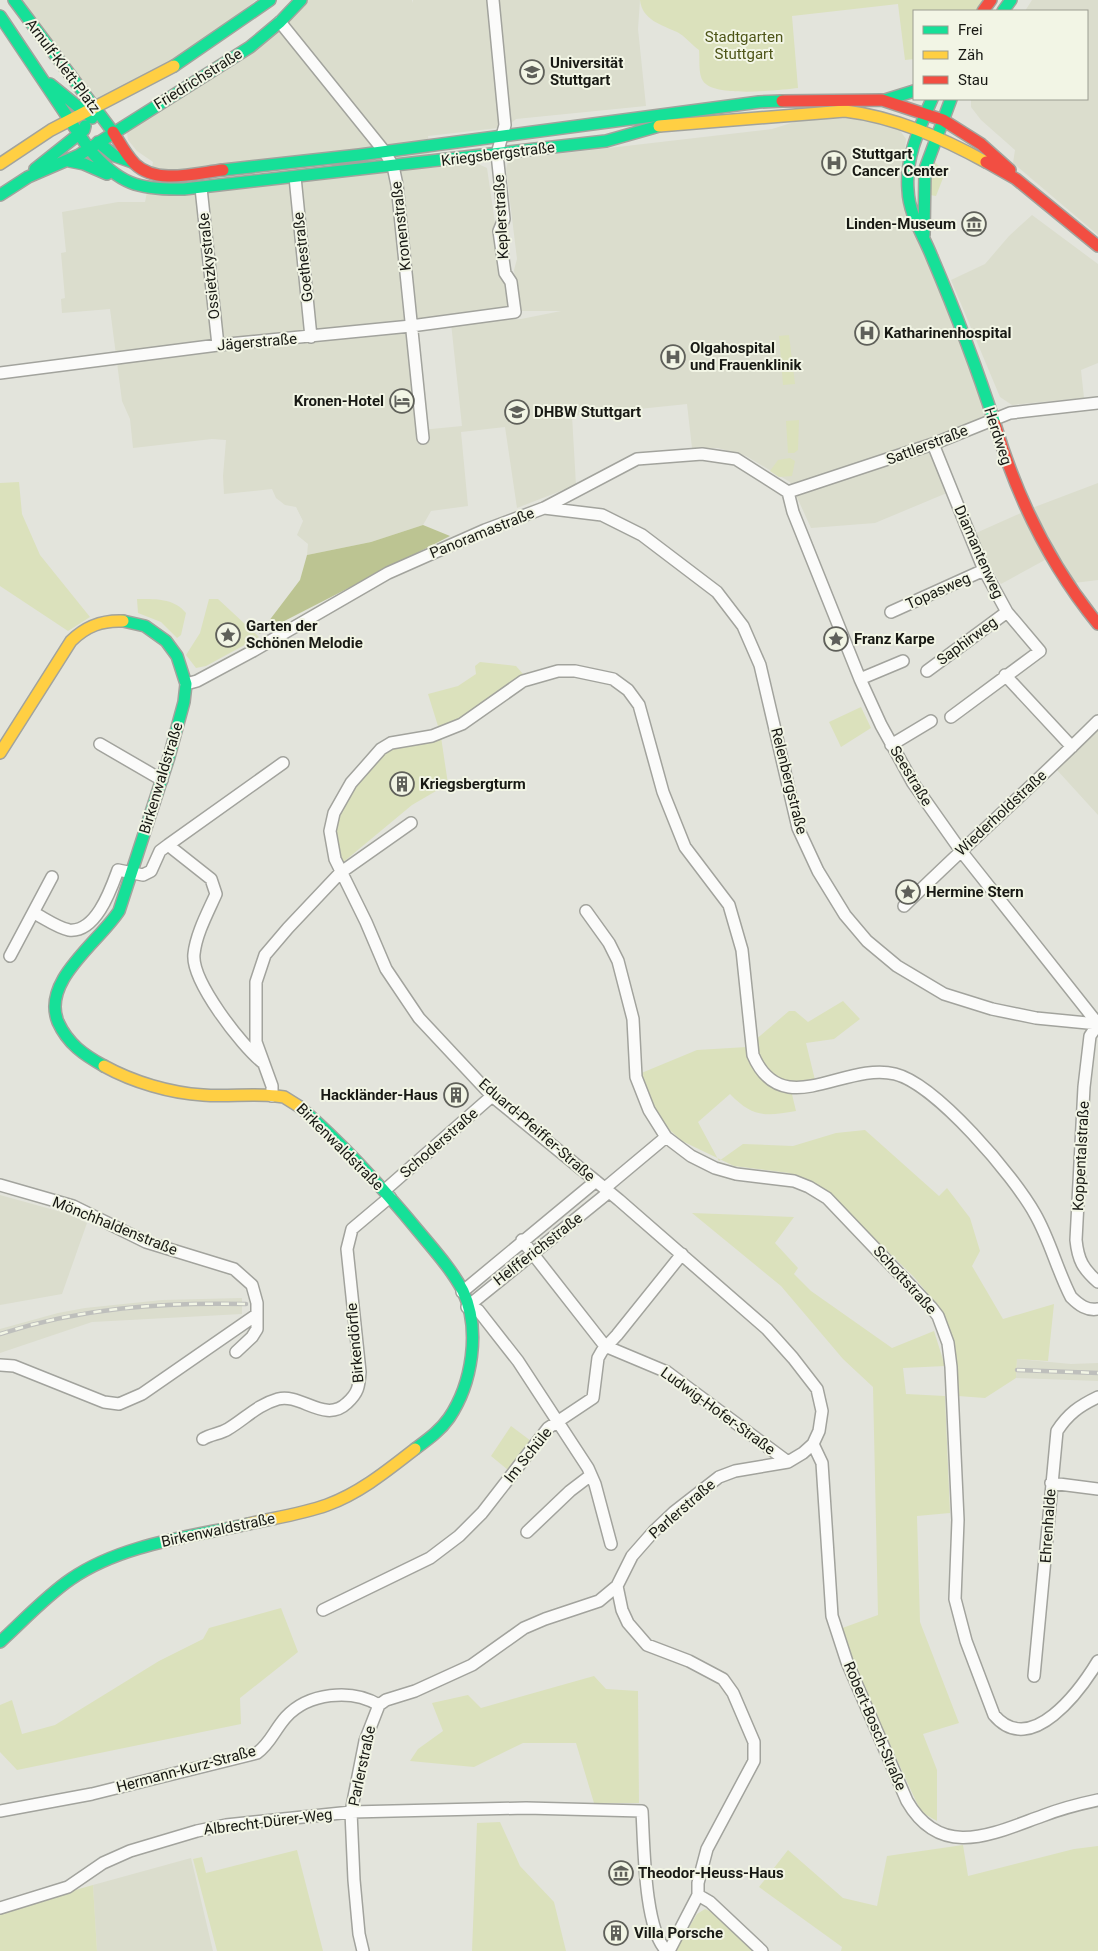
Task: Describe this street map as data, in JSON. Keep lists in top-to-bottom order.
{
  "streets": {
    "main road": [
      "Arnulf-Klett-Platz",
      "Friedrichstraße",
      "Kriegsbergstraße",
      "Herdweg",
      "Birkenwaldstraße"
    ],
    "street": [
      "Keplerstraße",
      "Kronenstraße",
      "Goethestraße",
      "Ossietzkystraße",
      "Jägerstraße",
      "Sattlerstraße",
      "Panoramastraße",
      "Diamantenweg",
      "Topasweg",
      "Saphirweg",
      "Seestraße",
      "Relenbergstraße",
      "Wiederholdstraße",
      "Eduard-Pfeiffer-Straße",
      "Schoderstraße",
      "Koppentalstraße",
      "Mönchhaldenstraße",
      "Helfferichstraße",
      "Schottstraße",
      "Birkendörfle",
      "Ludwig-Hofer-Straße",
      "Im Schüle",
      "Parlerstraße",
      "Ehrenhalde",
      "Robert-Bosch-Straße",
      "Hermann-Kurz-Straße",
      "Albrecht-Dürer-Weg"
    ]
  },
  "crossings": [
    ["Arnulf-Klett-Platz", "Friedrichstraße"],
    ["Arnulf-Klett-Platz", "Kriegsbergstraße"],
    ["Friedrichstraße", "Kriegsbergstraße"],
    ["Friedrichstraße", "Kronenstraße"],
    ["Kriegsbergstraße", "Keplerstraße"],
    ["Kriegsbergstraße", "Kronenstraße"],
    ["Kriegsbergstraße", "Goethestraße"],
    ["Kriegsbergstraße", "Ossietzkystraße"],
    ["Kriegsbergstraße", "Herdweg"],
    ["Keplerstraße", "Jägerstraße"],
    ["Kronenstraße", "Jägerstraße"],
    ["Goethestraße", "Jägerstraße"],
    ["Ossietzkystraße", "Jägerstraße"],
    ["Herdweg", "Sattlerstraße"],
    ["Sattlerstraße", "Panoramastraße"],
    ["Sattlerstraße", "Diamantenweg"],
    ["Sattlerstraße", "Seestraße"],
    ["Panoramastraße", "Seestraße"],
    ["Panoramastraße", "Birkenwaldstraße"],
    ["Panoramastraße", "Relenbergstraße"],
    ["Diamantenweg", "Topasweg"],
    ["Diamantenweg", "Saphirweg"],
    ["Seestraße", "Relenbergstraße"],
    ["Seestraße", "Wiederholdstraße"],
    ["Seestraße", "Koppentalstraße"],
    ["Birkenwaldstraße", "Schoderstraße"],
    ["Birkenwaldstraße", "Helfferichstraße"],
    ["Birkenwaldstraße", "Birkendörfle"],
    ["Relenbergstraße", "Koppentalstraße"],
    ["Eduard-Pfeiffer-Straße", "Schoderstraße"],
    ["Eduard-Pfeiffer-Straße", "Helfferichstraße"],
    ["Schoderstraße", "Birkendörfle"],
    ["Helfferichstraße", "Schottstraße"],
    ["Helfferichstraße", "Ludwig-Hofer-Straße"],
    ["Ludwig-Hofer-Straße", "Im Schüle"],
    ["Ludwig-Hofer-Straße", "Parlerstraße"],
    ["Parlerstraße", "Robert-Bosch-Straße"],
    ["Parlerstraße", "Hermann-Kurz-Straße"],
    ["Parlerstraße", "Albrecht-Dürer-Weg"]
  ],
  "parks": ["Stadtgarten Stuttgart"],
  "places": {
    "school or university": ["Universität Stuttgart", "DHBW Stuttgart"],
    "hospital": ["Stuttgart Cancer Center", "Katharinenhospital", "Olgahospital und Frauenklinik"],
    "museum": ["Linden-Museum", "Theodor-Heuss-Haus"],
    "hotel": ["Kronen-Hotel"],
    "place": ["Garten der Schönen Melodie", "Franz Karpe", "Hermine Stern"],
    "building": ["Kriegsbergturm", "Hackländer-Haus", "Villa Porsche"]
  },
  "legend": ["Frei", "Zäh", "Stau"]
}
